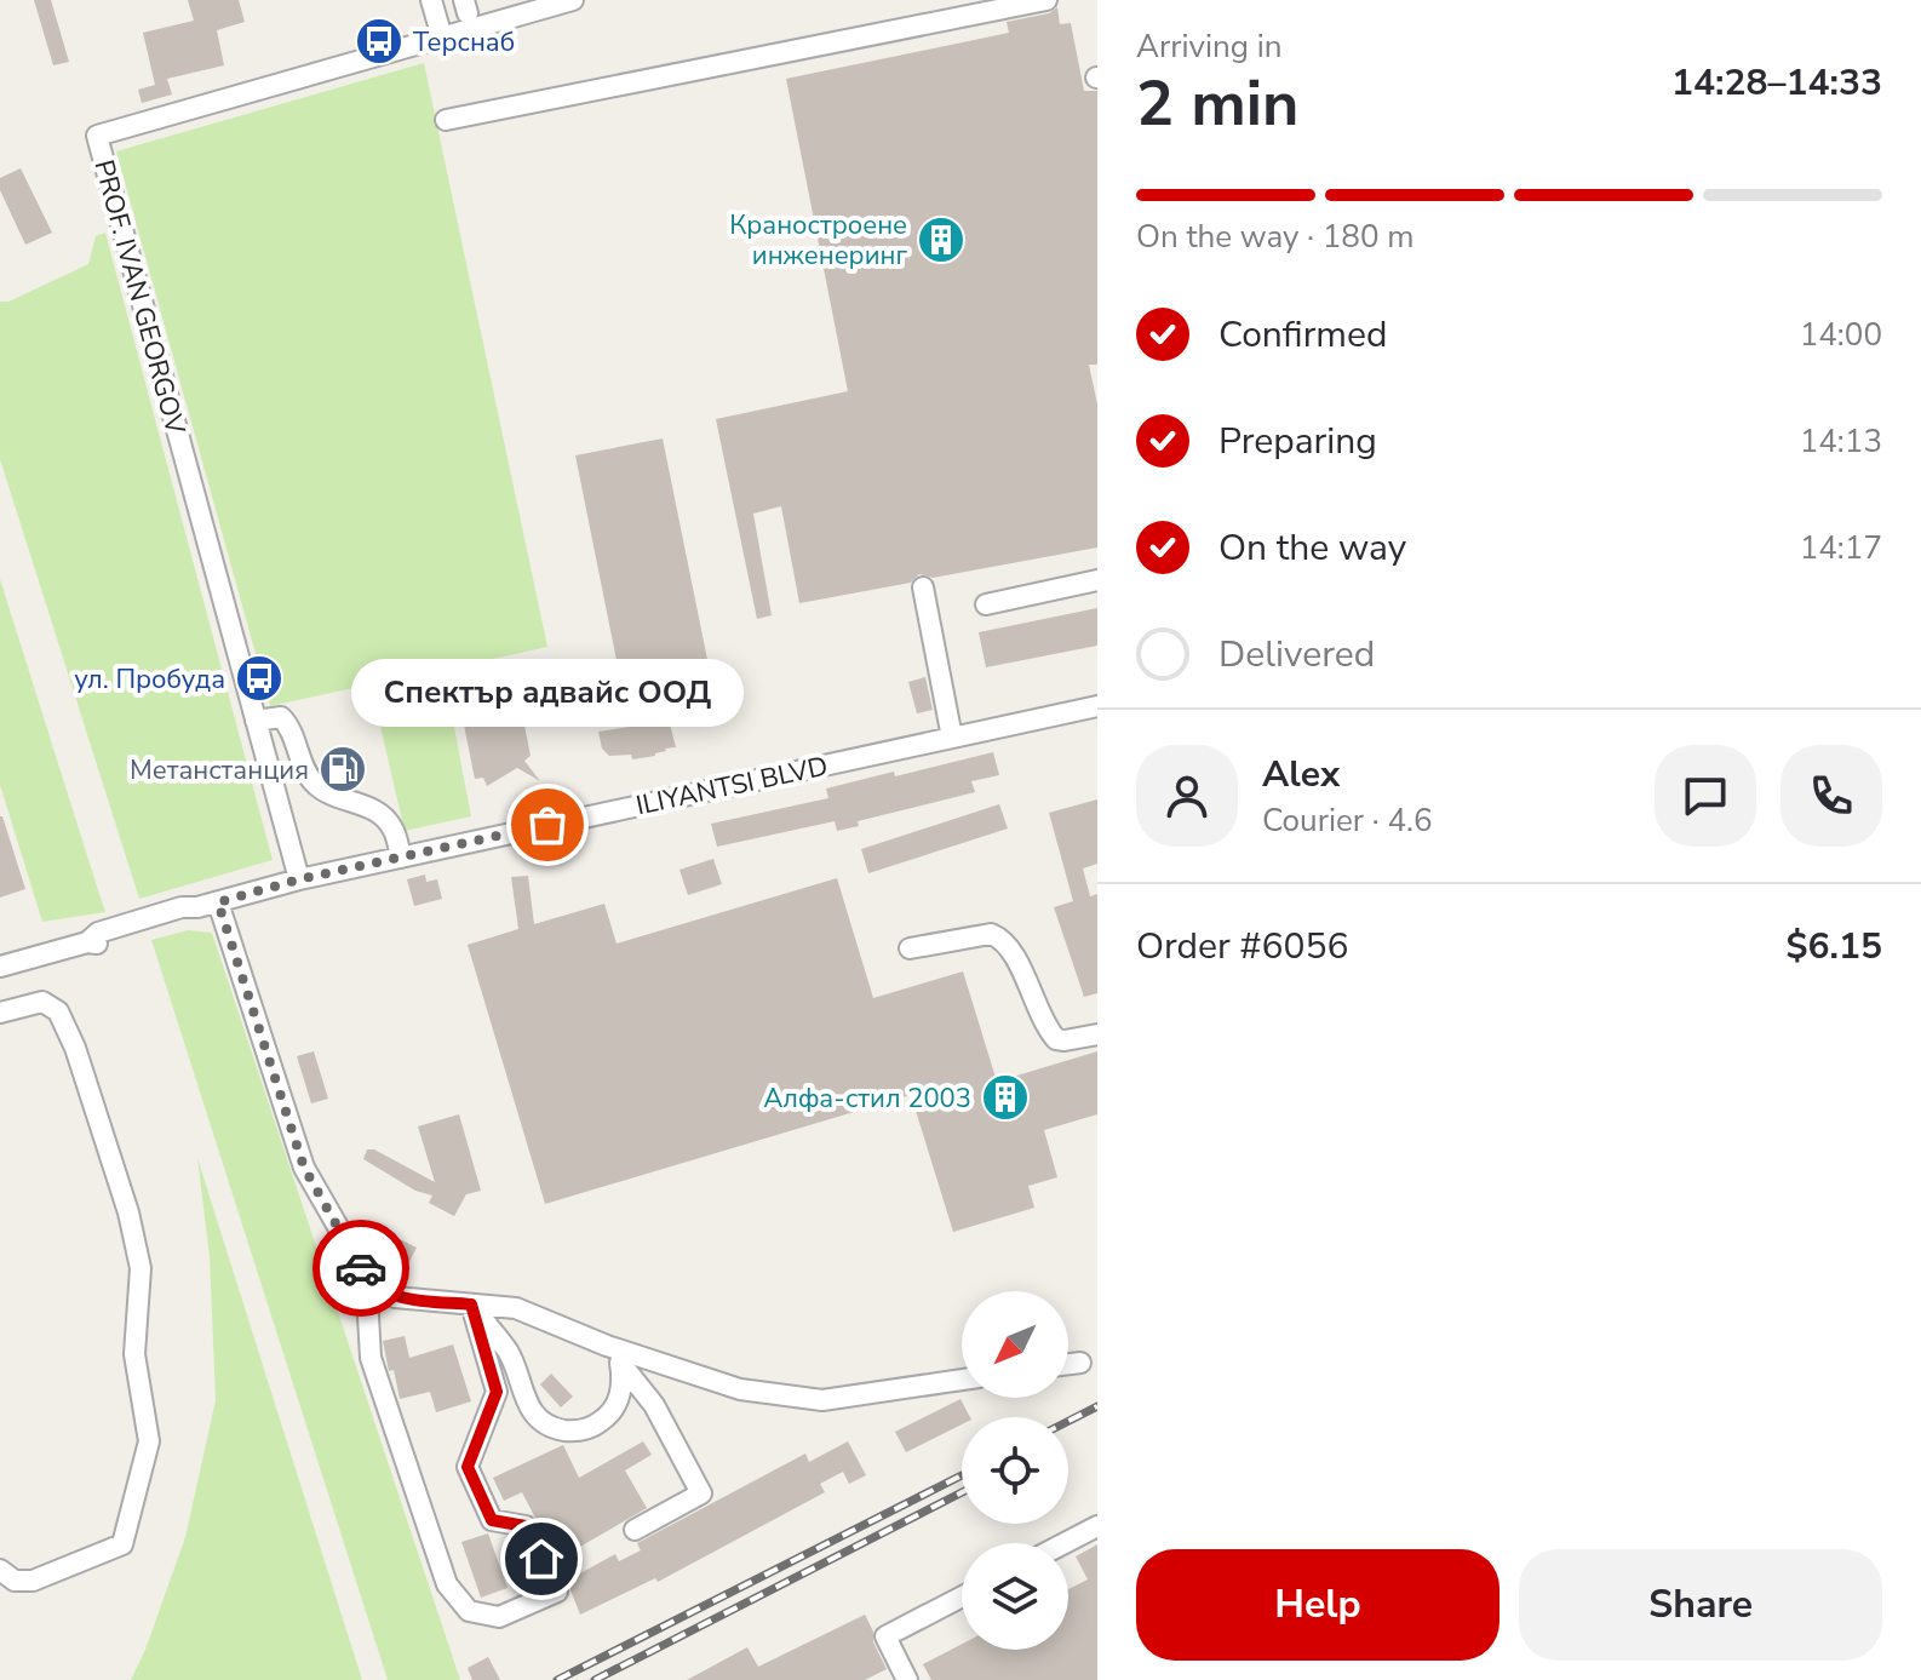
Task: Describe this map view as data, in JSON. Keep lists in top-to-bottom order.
{
  "streets": {
    "street": ["PROF. IVAN GEORGOV", "ILIYANTSI BLVD"]
  },
  "crossings": [
    ["PROF. IVAN GEORGOV", "ILIYANTSI BLVD"]
  ],
  "places": {
    "bus stop": ["Терснаб", "ул. Пробуда"],
    "building": ["Краностроене инженеринг", "Алфа-стил 2003"],
    "fuel station": ["Метанстанция"],
    "other": ["Спектър адвайс ООД"]
  },
  "north": "bottom left",
  "page": {
    "heading": ["2 min", "Arriving in", "14:28–14:33"],
    "panel": [
      "Alex",
      "Courier · 4.6",
      "Order #6056",
      "$6.15"
    ],
    "bar": "On the way · 180 m",
    "list": [
      ["Confirmed", "14:00"],
      ["Preparing", "14:13"],
      ["On the way", "14:17"],
      "Delivered"
    ],
    "bubble": "Спектър адвайс ООД",
    "buttons": ["Help", "Share"]
  }
}
